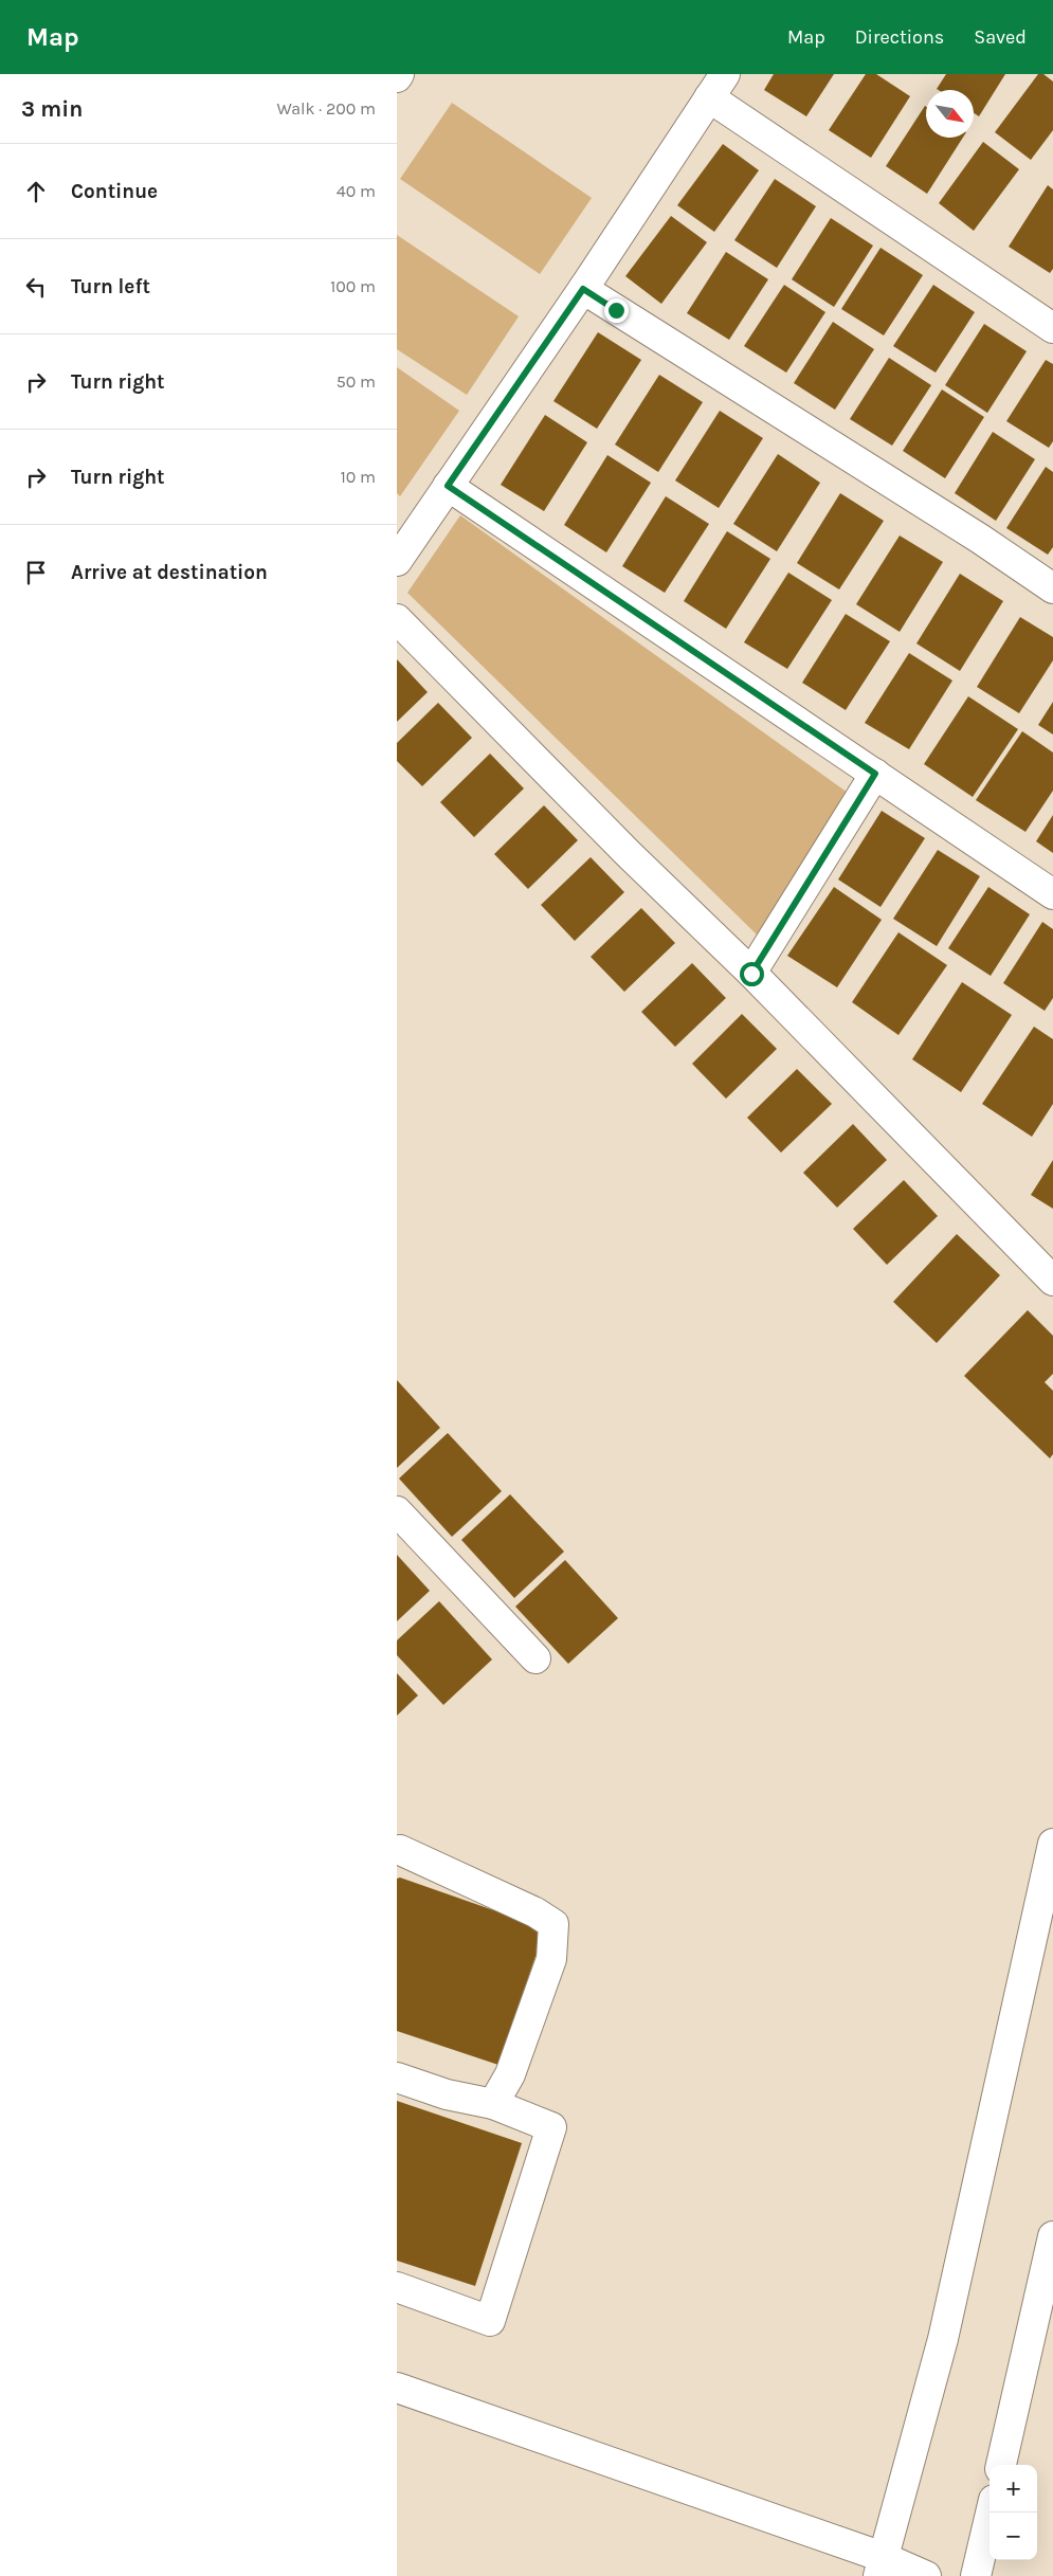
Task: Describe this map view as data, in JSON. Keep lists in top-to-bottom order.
{
  "north": "bottom right",
  "page": {
    "header": "Map",
    "nav": ["Map", "Directions", "Saved"],
    "heading": ["3 min", "Walk · 200 m"],
    "list": [
      ["Continue", "40 m"],
      ["Turn left", "100 m"],
      ["Turn right", "50 m"],
      ["Turn right", "10 m"],
      "Arrive at destination"
    ],
    "map_buttons": ["+", "−"]
  }
}
